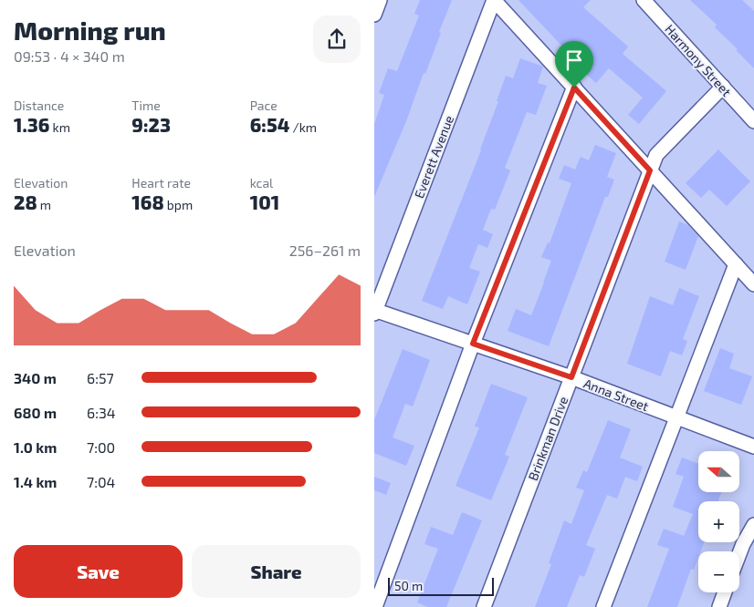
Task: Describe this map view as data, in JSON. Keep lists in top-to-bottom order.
{
  "streets": {
    "street": [
      "Harmony Street",
      "Everett Avenue",
      "Anna Street",
      "Brinkman Drive"
    ]
  },
  "crossings": [
    ["Harmony Street", "Brinkman Drive"],
    ["Everett Avenue", "Anna Street"],
    ["Anna Street", "Brinkman Drive"]
  ],
  "scale_bar": "50 m",
  "north": "left",
  "page": {
    "heading": ["Morning run", "09:53 · 4 × 340 m"],
    "stats": [
      ["Distance", "1.36 km"],
      ["Time", "9:23"],
      ["Pace", "6:54 /km"],
      ["Elevation", "28 m"],
      ["Heart rate", "168 bpm"],
      ["kcal", "101"]
    ],
    "chart": ["Elevation", "256–261 m"],
    "list": [
      {
        "name": "340 m",
        "note": "6:57"
      },
      {
        "name": "680 m",
        "note": "6:34"
      },
      {
        "name": "1.0 km",
        "note": "7:00"
      },
      {
        "name": "1.4 km",
        "note": "7:04"
      }
    ],
    "map_buttons": ["+", "−"],
    "buttons": ["Save", "Share"],
    "scale": "50 m"
  }
}
